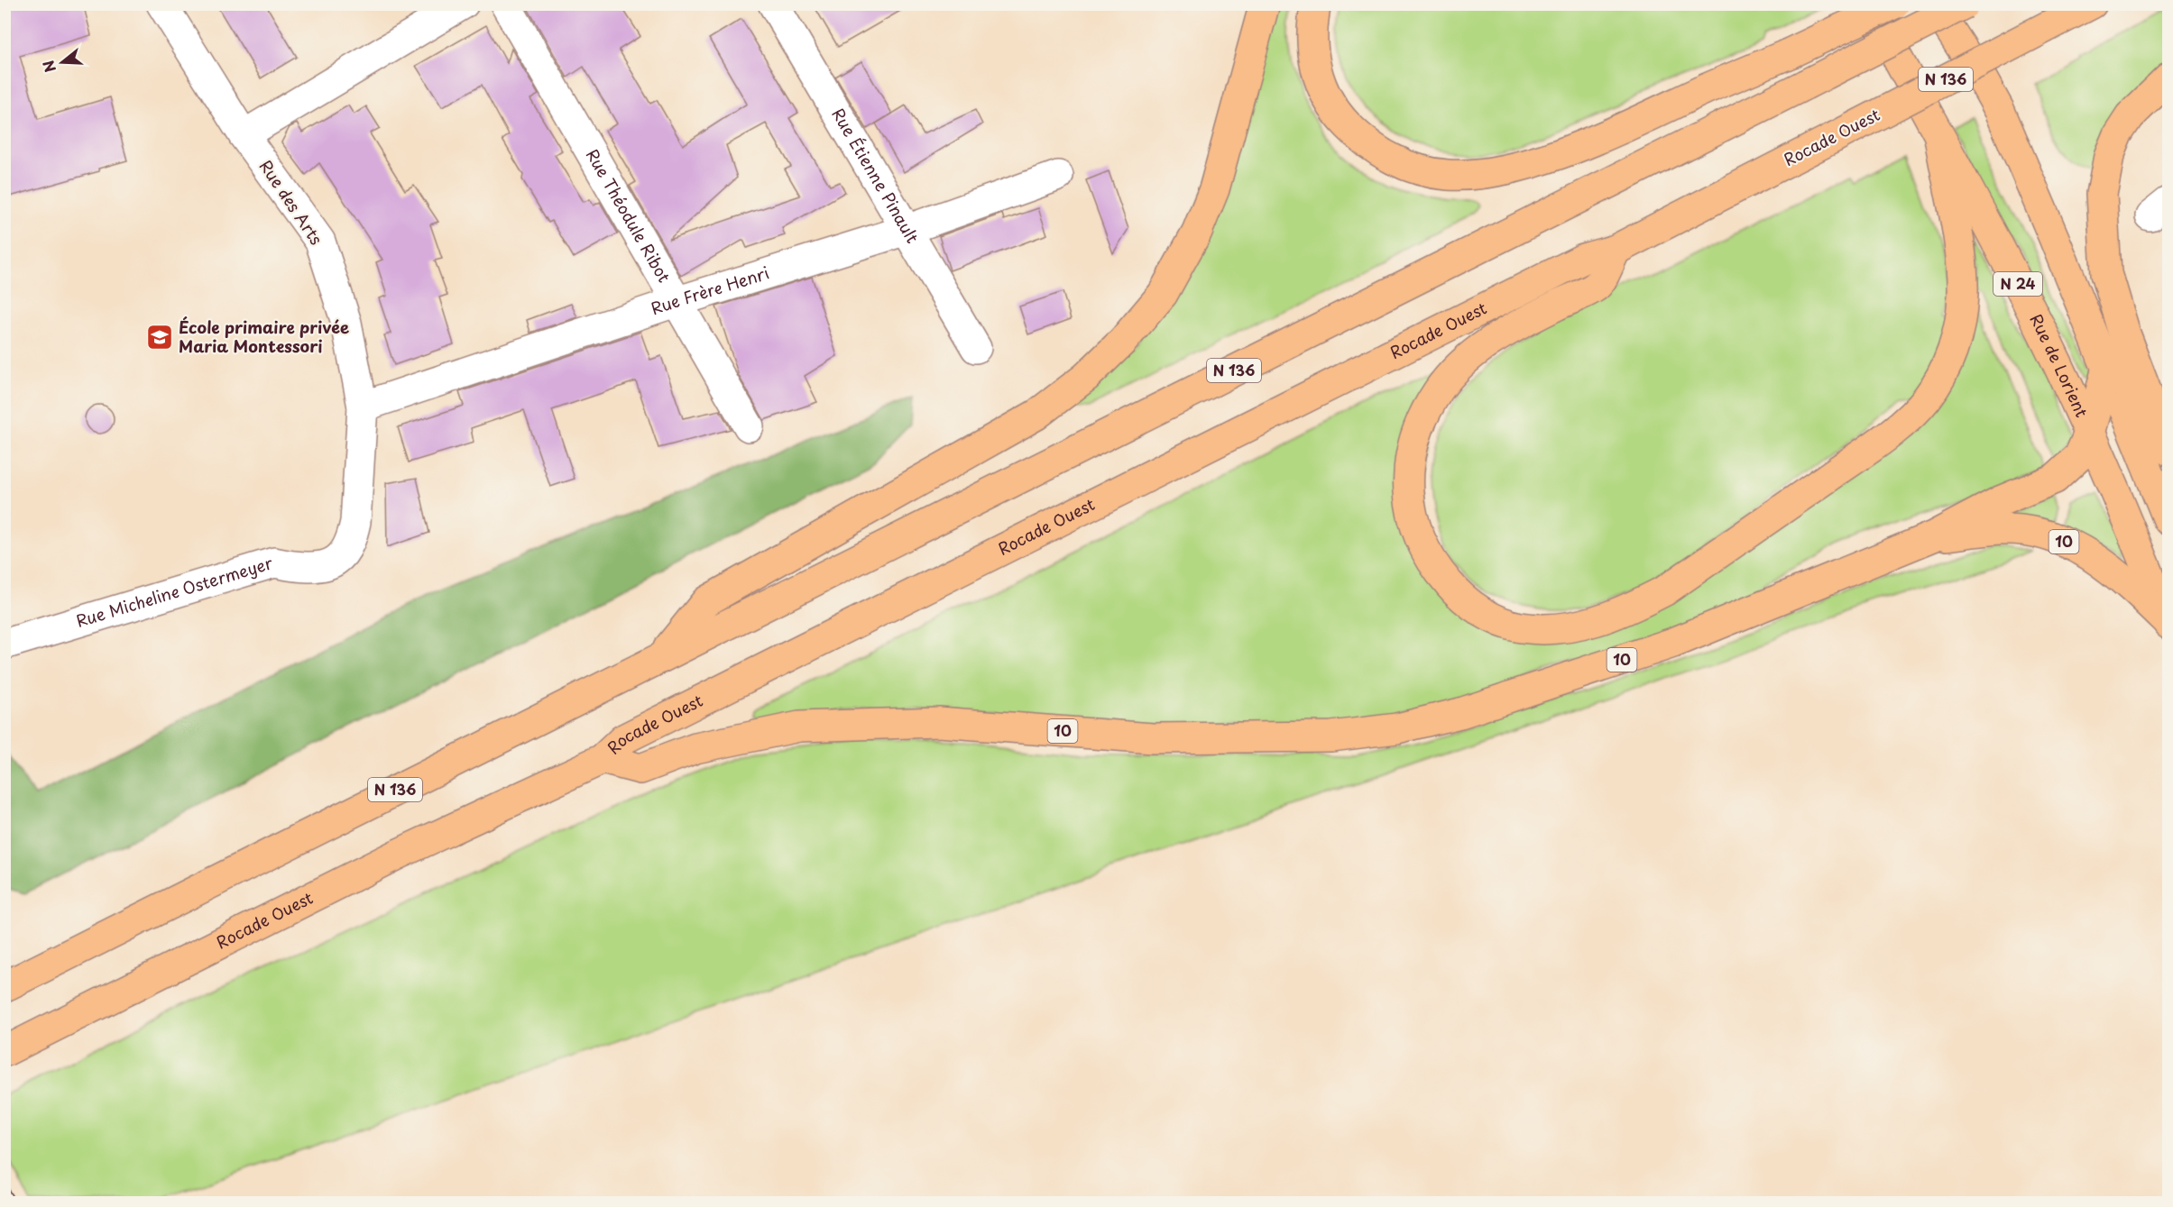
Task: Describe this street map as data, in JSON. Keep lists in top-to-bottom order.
{
  "streets": {
    "main road": [
      "N 136",
      "Rocade Ouest",
      "N 24",
      "Rue de Lorient",
      "10"
    ],
    "street": [
      "Rue Étienne Pinault",
      "Rue des Arts",
      "Rue Théodule Ribot",
      "Rue Frère Henri",
      "Rue Micheline Ostermeyer"
    ]
  },
  "crossings": [
    ["Rocade Ouest", "10"],
    ["Rue Étienne Pinault", "Rue Frère Henri"],
    ["Rue des Arts", "Rue Frère Henri"],
    ["Rue des Arts", "Rue Micheline Ostermeyer"],
    ["Rue Théodule Ribot", "Rue Frère Henri"],
    ["Rue de Lorient", "10"]
  ],
  "places": {
    "school or university": ["École primaire privée Maria Montessori"]
  },
  "north": "left"
}
